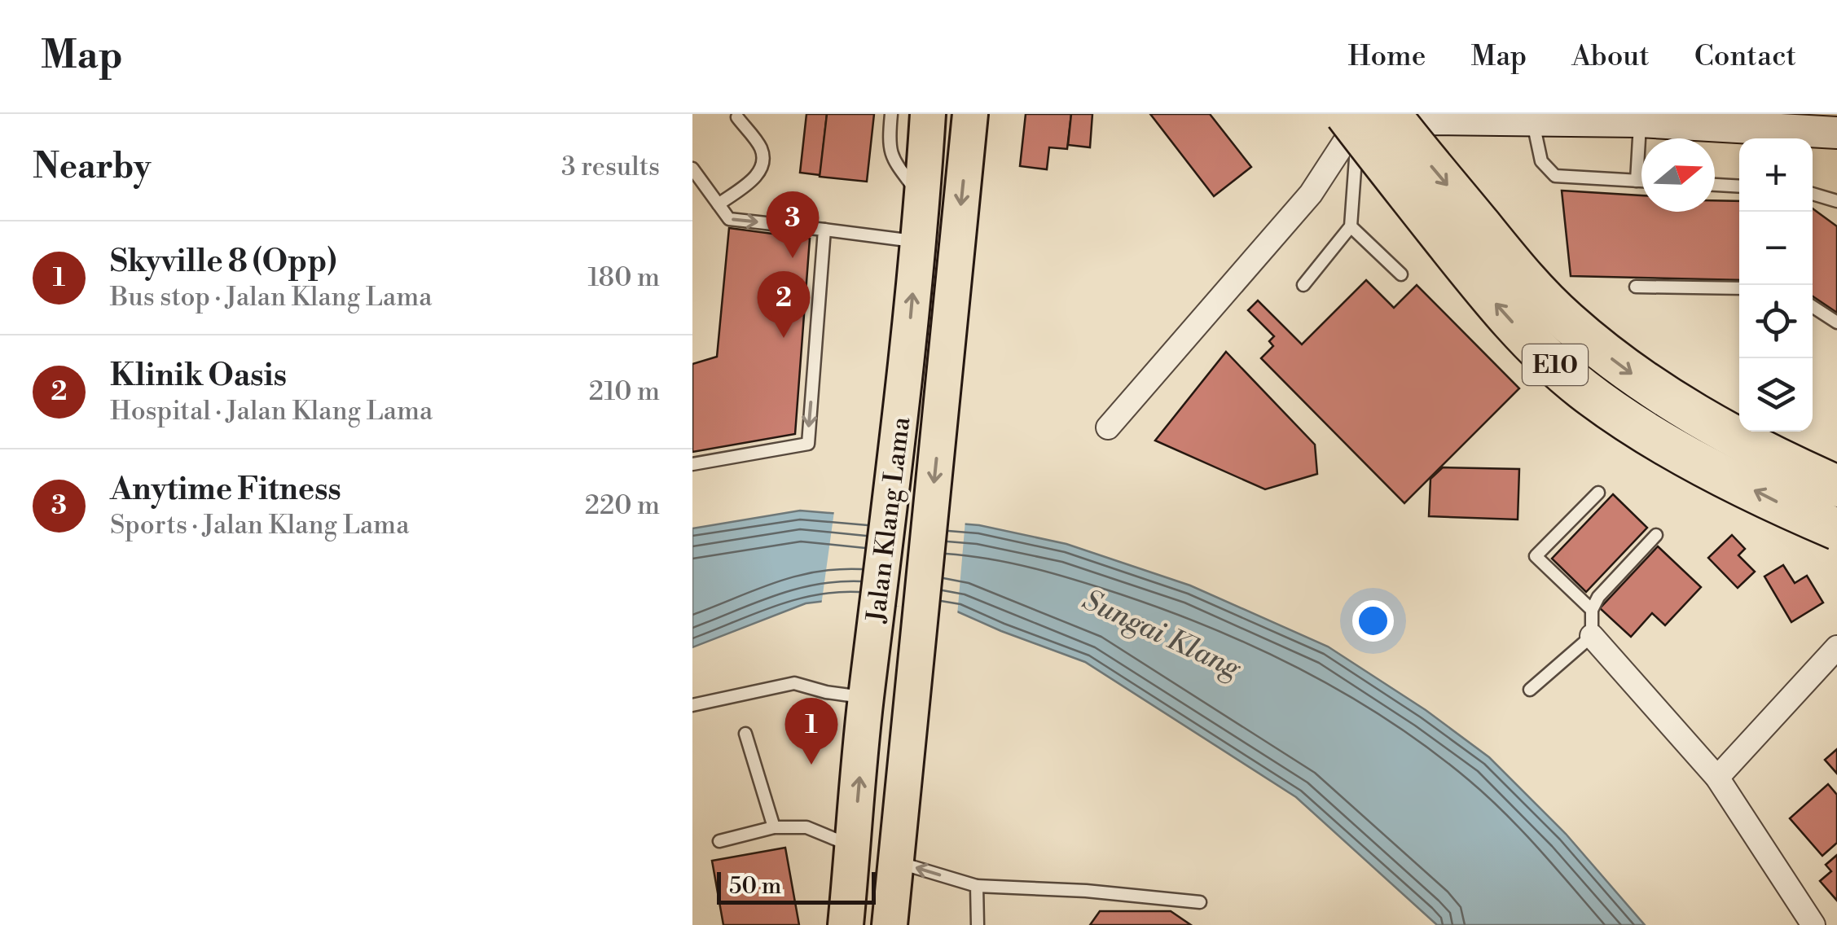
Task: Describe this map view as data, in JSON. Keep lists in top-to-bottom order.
{
  "streets": {
    "highway": ["E10"],
    "main road": ["Jalan Klang Lama"]
  },
  "water": ["Sungai Klang"],
  "scale_bar": "50 m",
  "north": "right",
  "page": {
    "header": "Map",
    "nav": [
      "Home",
      "Map",
      "About",
      "Contact"
    ],
    "heading": ["Nearby", "3 results"],
    "map_buttons": ["+", "−"],
    "pins": ["3", "2", "1"],
    "list": [
      {
        "mark": "1",
        "name": "Skyville 8 (Opp)",
        "note": "Bus stop · Jalan Klang Lama",
        "value": "180 m"
      },
      {
        "mark": "2",
        "name": "Klinik Oasis",
        "note": "Hospital · Jalan Klang Lama",
        "value": "210 m"
      },
      {
        "mark": "3",
        "name": "Anytime Fitness",
        "note": "Sports · Jalan Klang Lama",
        "value": "220 m"
      }
    ],
    "scale": "50 m"
  }
}
